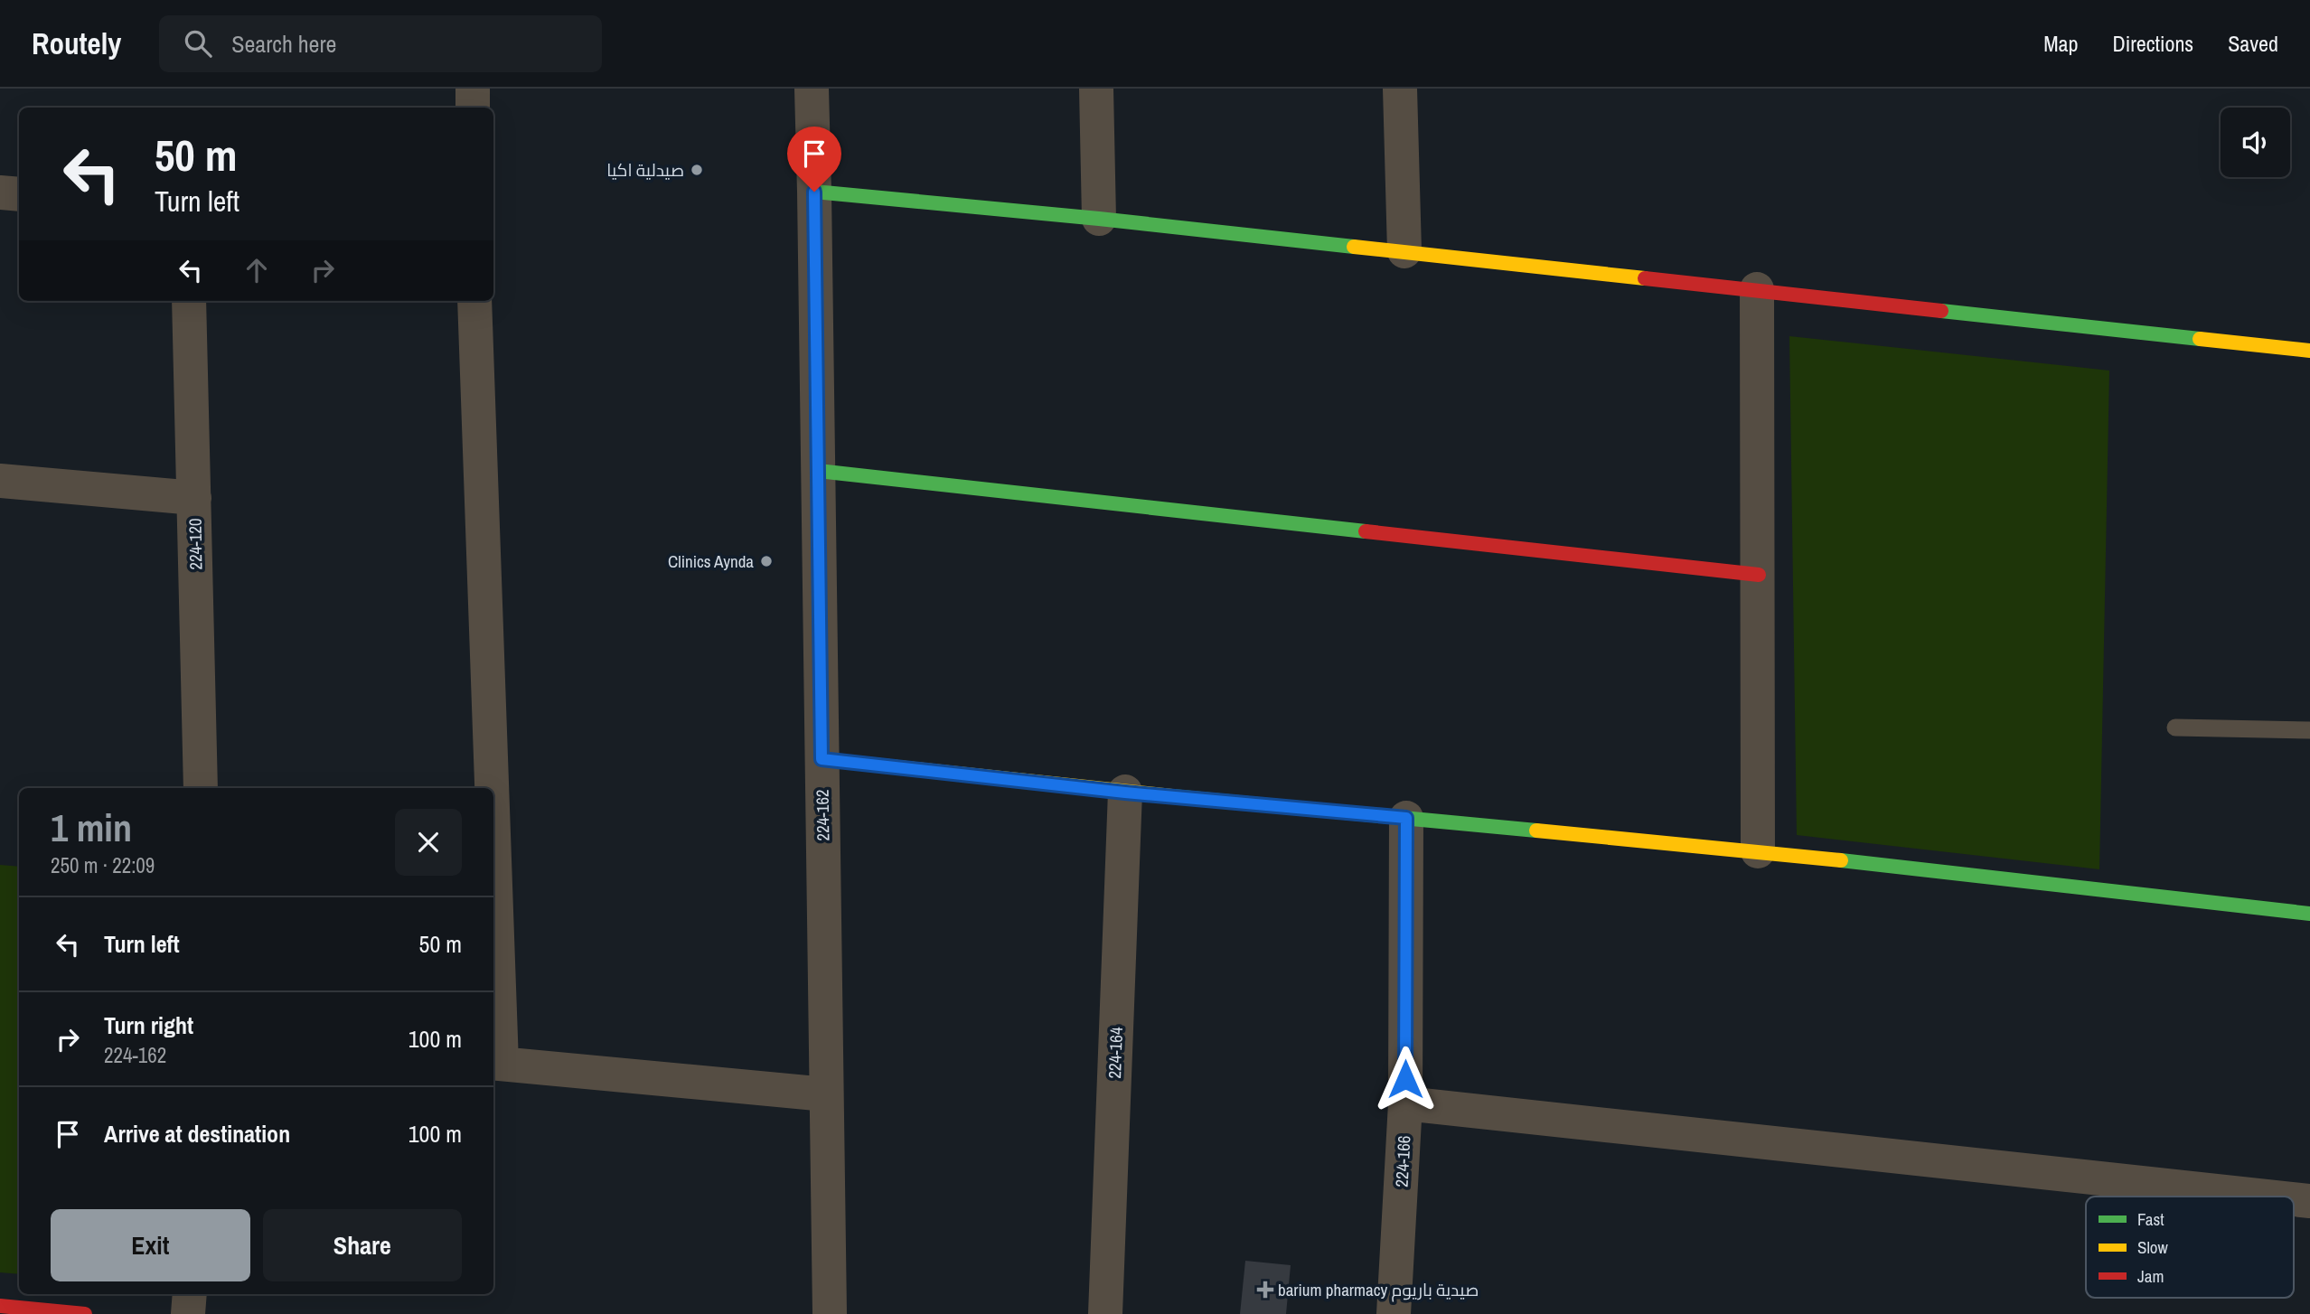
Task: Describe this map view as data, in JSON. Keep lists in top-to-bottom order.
{
  "streets": {
    "street": [
      "224-120",
      "224-162",
      "224-164",
      "224-166"
    ]
  },
  "places": {
    "other": ["صيدلية اكيا", "Clinics Aynda"],
    "health": ["barium pharmacy صيدية باريوم"]
  },
  "legend": ["Fast", "Slow", "Jam"],
  "page": {
    "header": "Routely",
    "search": "Search here",
    "nav": ["Map", "Directions", "Saved"],
    "turn": ["50 m", "Turn left"],
    "heading": ["1 min", "250 m · 22:09"],
    "list": [
      {
        "name": "Turn left",
        "value": "50 m"
      },
      {
        "name": "Turn right",
        "note": "224-162",
        "value": "100 m"
      },
      {
        "name": "Arrive at destination",
        "value": "100 m"
      }
    ],
    "buttons": ["Exit", "Share"]
  }
}
